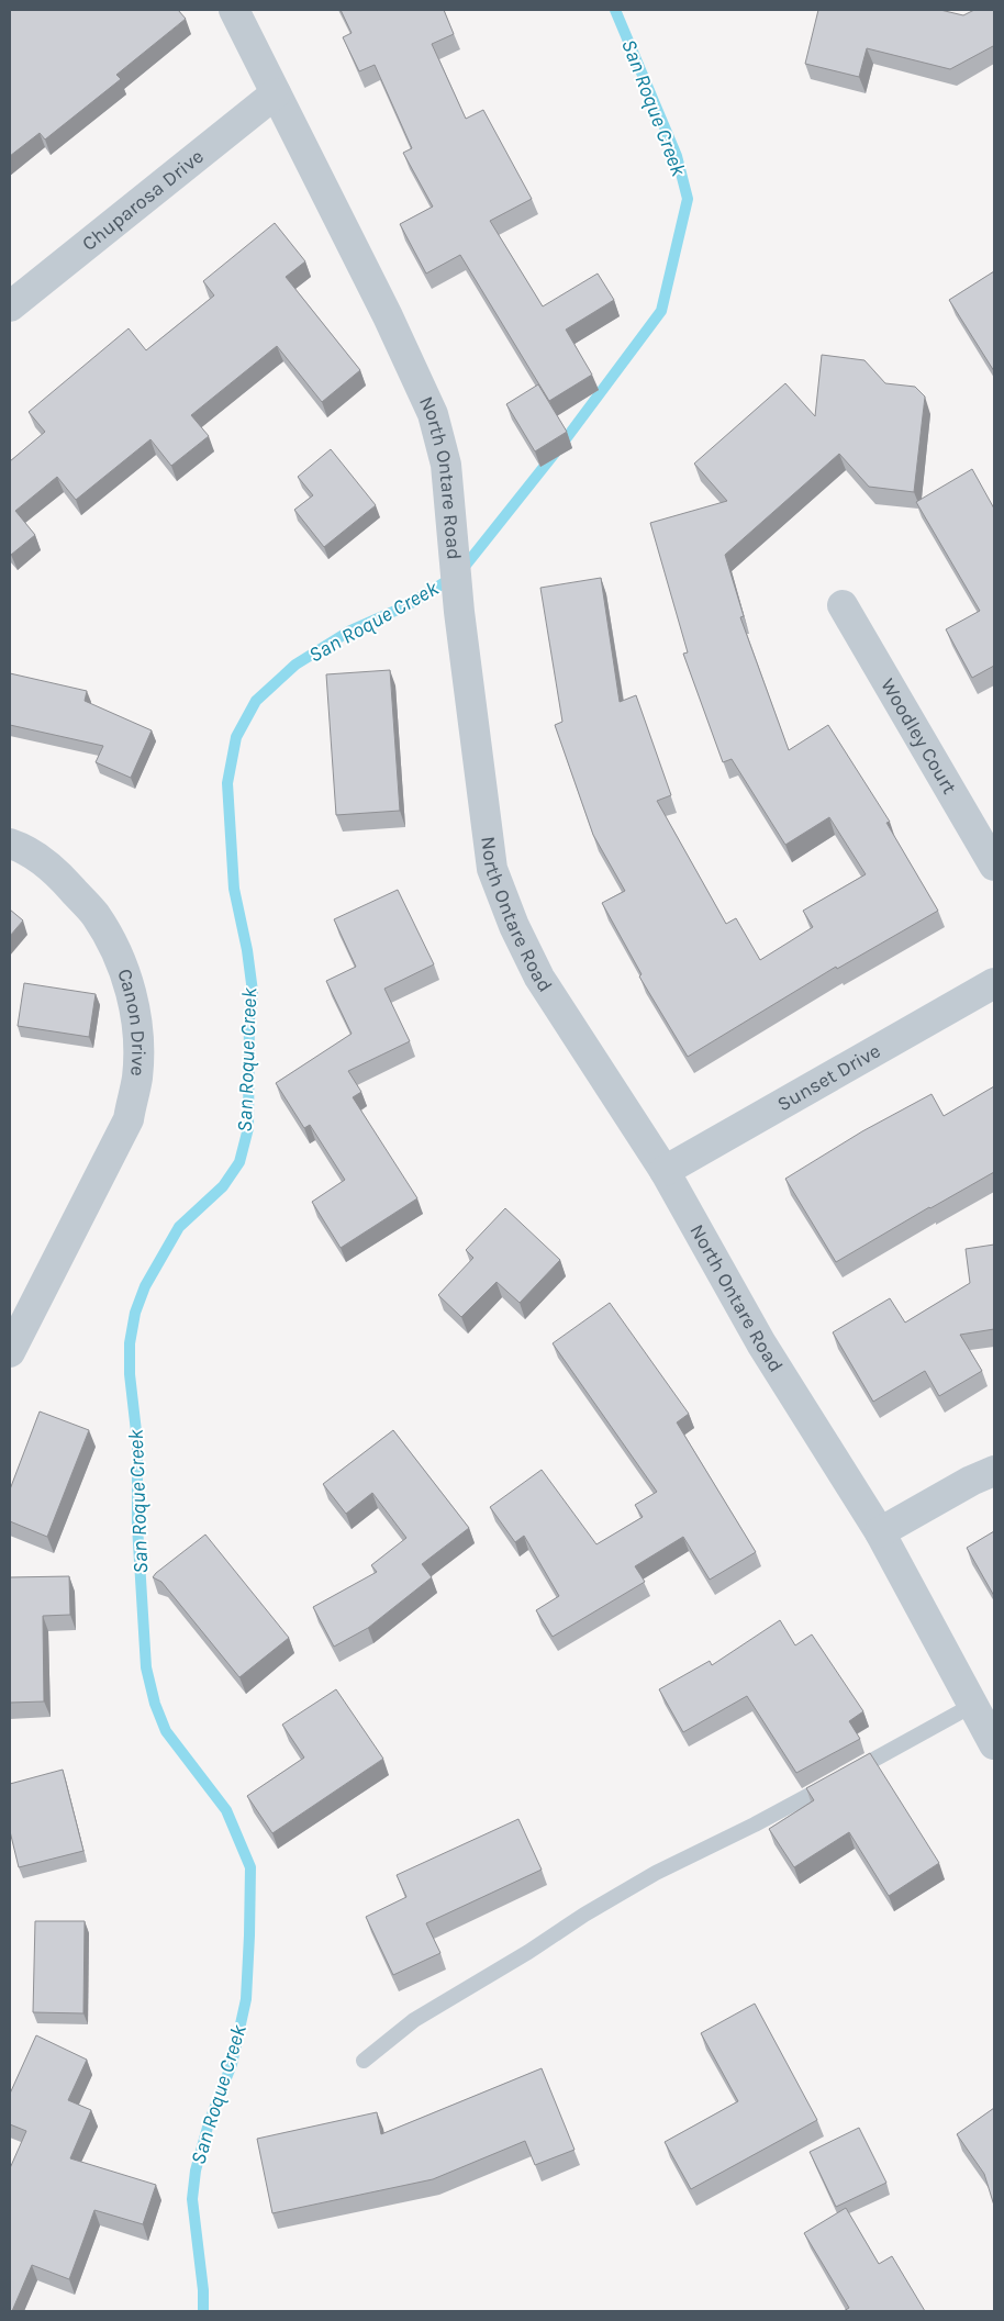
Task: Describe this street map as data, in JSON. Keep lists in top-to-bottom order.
{
  "streets": {
    "street": [
      "Chuparosa Drive",
      "North Ontare Road",
      "Woodley Court",
      "Canon Drive",
      "Sunset Drive"
    ]
  },
  "crossings": [
    ["Chuparosa Drive", "North Ontare Road"],
    ["North Ontare Road", "Sunset Drive"]
  ],
  "water": ["San Roque Creek"]
}
